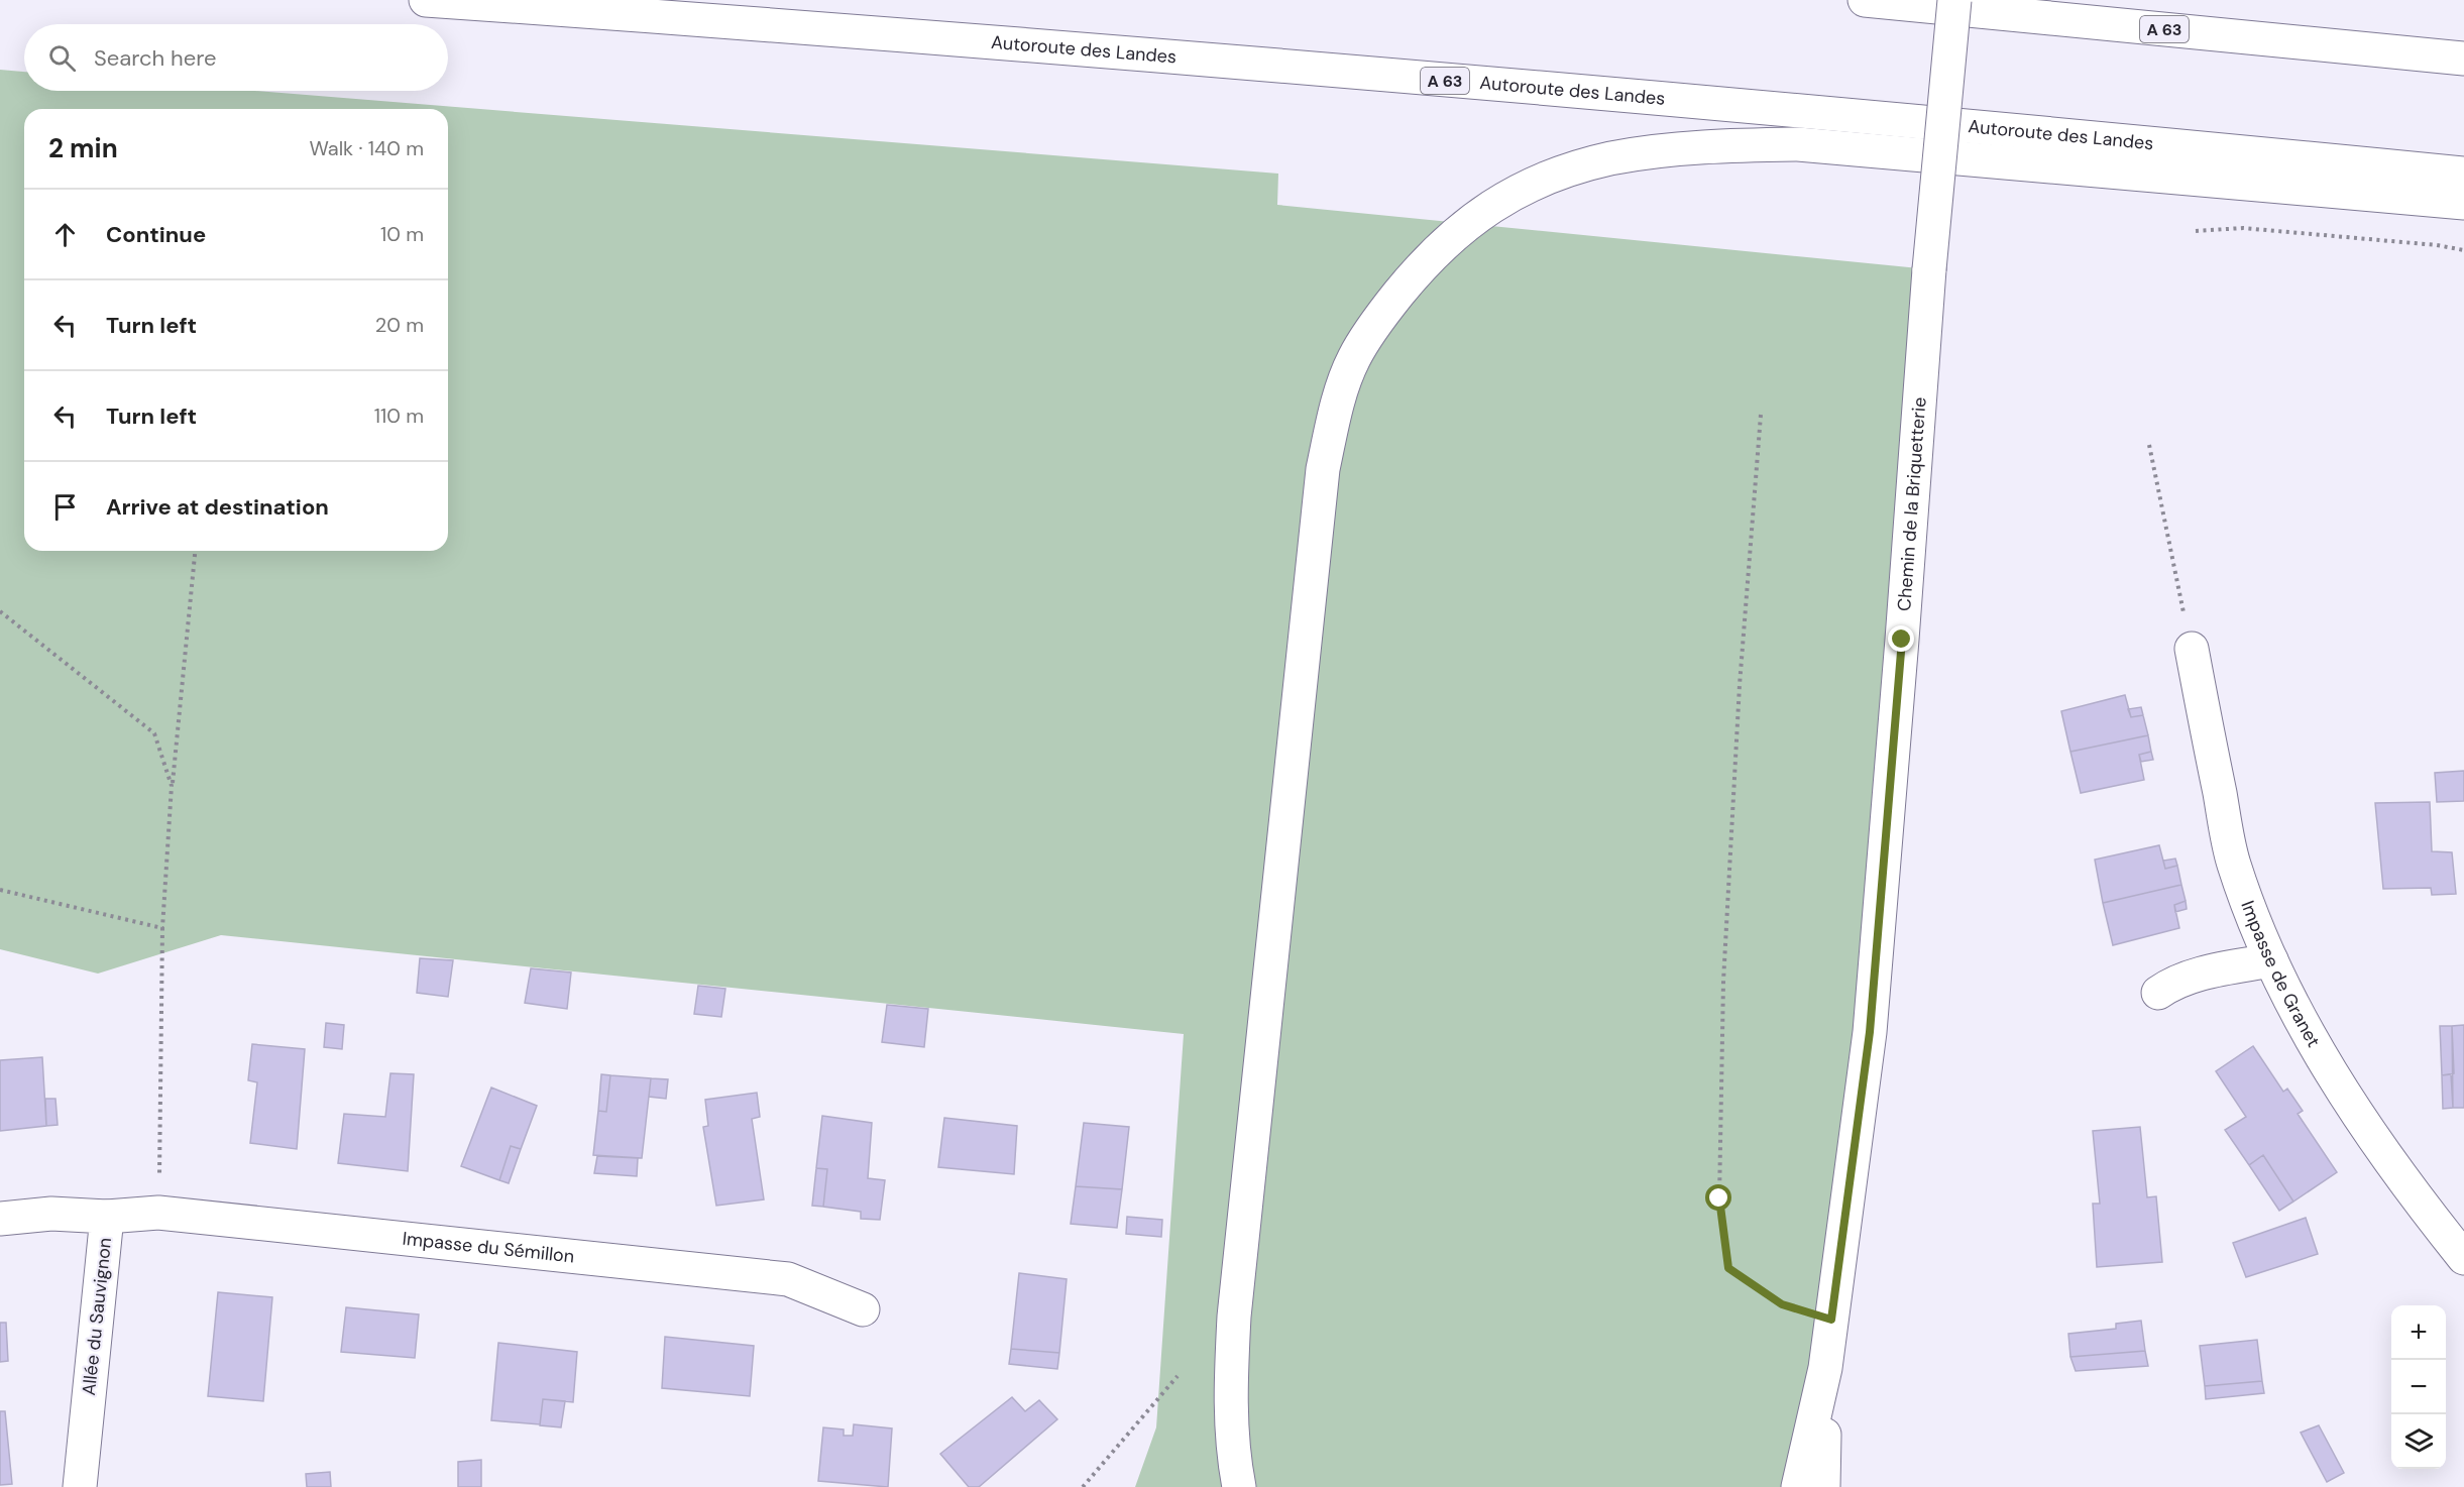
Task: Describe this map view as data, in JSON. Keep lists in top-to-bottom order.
{
  "streets": {
    "main road": [
      "A 63",
      "Autoroute des Landes",
      "Chemin de la Briquetterie",
      "Impasse de Granet",
      "Impasse du Sémillon",
      "Allée du Sauvignon"
    ]
  },
  "crossings": [
    ["Impasse du Sémillon", "Allée du Sauvignon"]
  ],
  "page": {
    "search": "Search here",
    "heading": ["2 min", "Walk · 140 m"],
    "list": [
      ["Continue", "10 m"],
      ["Turn left", "20 m"],
      ["Turn left", "110 m"],
      "Arrive at destination"
    ],
    "map_buttons": ["+", "−"]
  }
}
